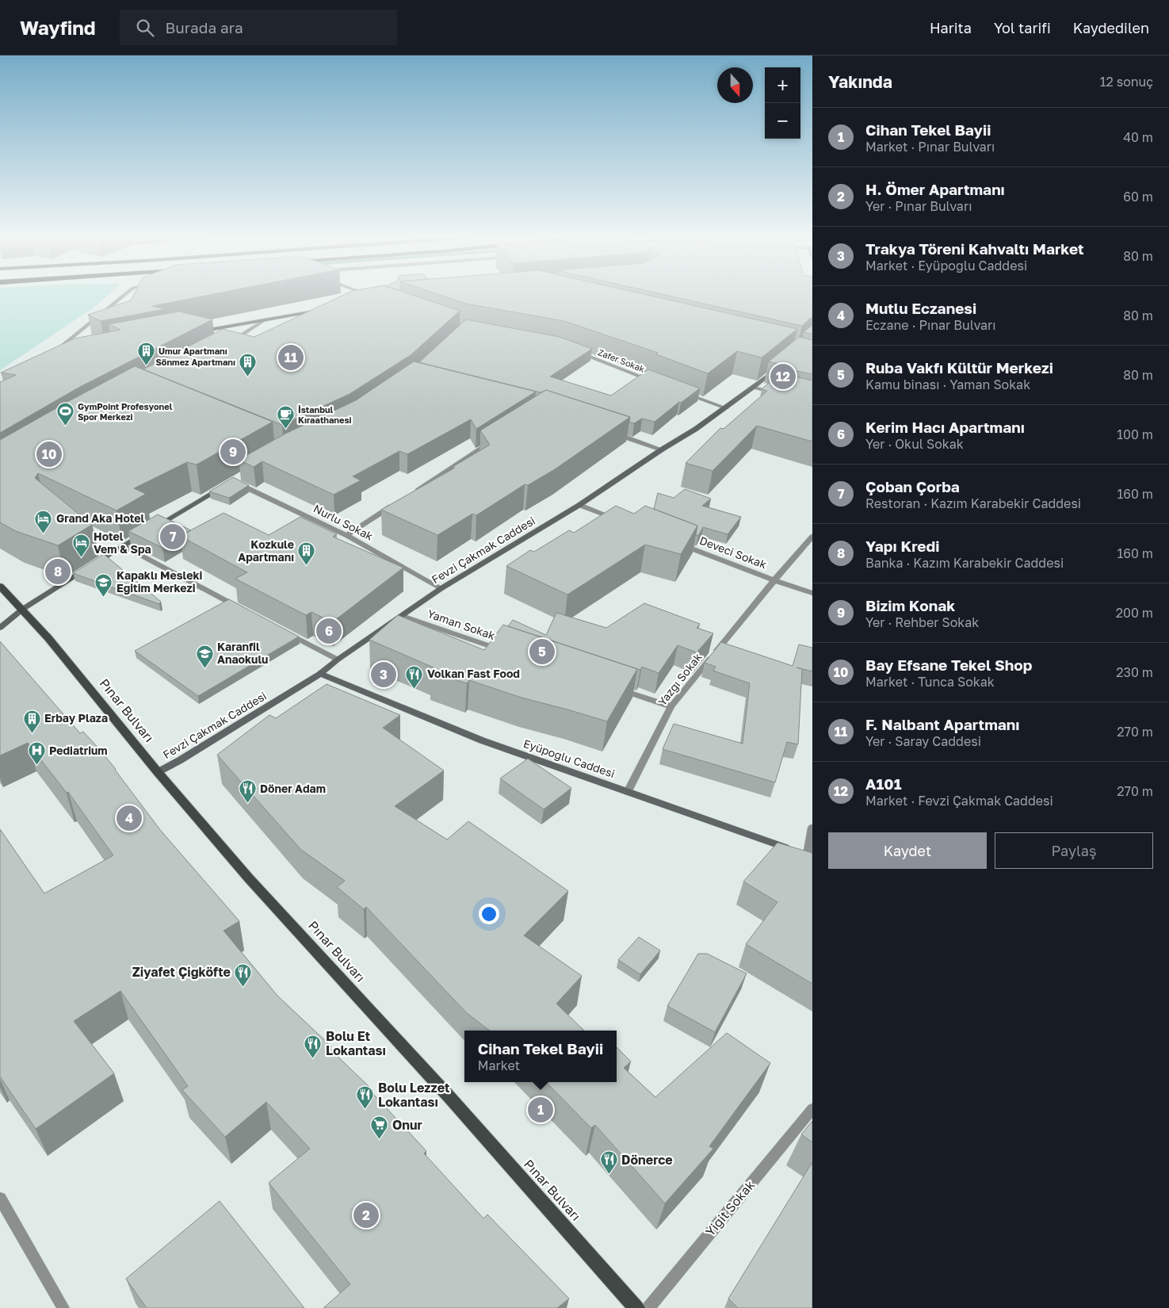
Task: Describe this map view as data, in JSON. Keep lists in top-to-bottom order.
{
  "streets": {
    "main road": ["Pınar Bulvarı"],
    "street": [
      "Zafer Sokak",
      "Nurlu Sokak",
      "Fevzi Çakmak Caddesi",
      "Deveci Sokak",
      "Yaman Sokak",
      "Yazgı Sokak",
      "Eyüpoğlu Caddesi",
      "Yiğit Sokak"
    ]
  },
  "crossings": [
    ["Nurlu Sokak", "Fevzi Çakmak Caddesi"],
    ["Fevzi Çakmak Caddesi", "Yaman Sokak"],
    ["Fevzi Çakmak Caddesi", "Pınar Bulvarı"],
    ["Fevzi Çakmak Caddesi", "Eyüpoğlu Caddesi"],
    ["Deveci Sokak", "Yazgı Sokak"],
    ["Yazgı Sokak", "Eyüpoğlu Caddesi"]
  ],
  "places": {
    "building": [
      "Umur Apartmanı",
      "Sönmez Apartmanı",
      "Kozkule Apartmanı",
      "Erbay Plaza"
    ],
    "sports": ["GymPoint Profesyonel Spor Merkezi"],
    "cafe": ["İstanbul Kıraathanesi"],
    "hotel": ["Grand Aka Hotel", "Hotel Vem & Spa"],
    "school or university": ["Kapaklı Mesleki Eğitim Merkezi", "Karanfil Anaokulu"],
    "restaurant": [
      "Volkan Fast Food",
      "Döner Adam",
      "Ziyafet Çiğköfte",
      "Bolu Et Lokantası",
      "Bolu Lezzet Lokantası",
      "Dönerce"
    ],
    "hospital": ["Pediatrium"],
    "supermarket": ["Onur"]
  },
  "north": "bottom",
  "page": {
    "header": "Wayfind",
    "search": "Burada ara",
    "nav": ["Harita", "Yol tarifi", "Kaydedilen"],
    "heading": ["Yakında", "12 sonuç"],
    "map_buttons": ["+", "−"],
    "list": [
      {
        "mark": "1",
        "name": "Cihan Tekel Bayii",
        "note": "Market · Pınar Bulvarı",
        "value": "40 m"
      },
      {
        "mark": "2",
        "name": "H. Ömer Apartmanı",
        "note": "Yer · Pınar Bulvarı",
        "value": "60 m"
      },
      {
        "mark": "3",
        "name": "Trakya Töreni Kahvaltı Market",
        "note": "Market · Eyüpoğlu Caddesi",
        "value": "80 m"
      },
      {
        "mark": "4",
        "name": "Mutlu Eczanesi",
        "note": "Eczane · Pınar Bulvarı",
        "value": "80 m"
      },
      {
        "mark": "5",
        "name": "Ruba Vakfı Kültür Merkezi",
        "note": "Kamu binası · Yaman Sokak",
        "value": "80 m"
      },
      {
        "mark": "6",
        "name": "Kerim Hacı Apartmanı",
        "note": "Yer · Okul Sokak",
        "value": "100 m"
      },
      {
        "mark": "7",
        "name": "Çoban Çorba",
        "note": "Restoran · Kazım Karabekir Caddesi",
        "value": "160 m"
      },
      {
        "mark": "8",
        "name": "Yapı Kredi",
        "note": "Banka · Kazım Karabekir Caddesi",
        "value": "160 m"
      },
      {
        "mark": "9",
        "name": "Bizim Konak",
        "note": "Yer · Rehber Sokak",
        "value": "200 m"
      },
      {
        "mark": "10",
        "name": "Bay Efsane Tekel Shop",
        "note": "Market · Tunca Sokak",
        "value": "230 m"
      },
      {
        "mark": "11",
        "name": "F. Nalbant Apartmanı",
        "note": "Yer · Saray Caddesi",
        "value": "270 m"
      },
      {
        "mark": "12",
        "name": "A101",
        "note": "Market · Fevzi Çakmak Caddesi",
        "value": "270 m"
      }
    ],
    "pins": [
      "11",
      "12",
      "9",
      "10",
      "7",
      "8",
      "6",
      "5",
      "3",
      "4",
      "1",
      "2"
    ],
    "buttons": ["Kaydet", "Paylaş"],
    "popup": ["Cihan Tekel Bayii", "Market"]
  }
}
